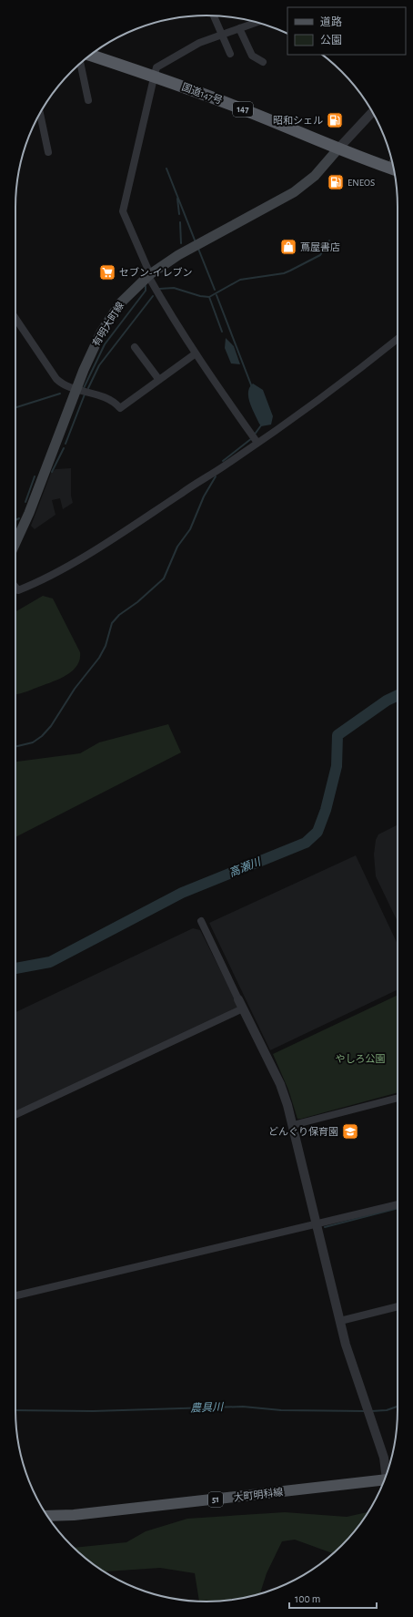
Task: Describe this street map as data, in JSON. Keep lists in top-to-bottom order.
{
  "streets": {
    "highway": ["国道147号", "147"],
    "main road": ["有明大町線", "大町明科線", "51"]
  },
  "crossings": [
    ["国道147号", "有明大町線"]
  ],
  "water": ["高瀬川", "農具川"],
  "parks": ["やしろ公園"],
  "places": {
    "fuel station": ["昭和シェル", "ENEOS"],
    "shop": ["蔦屋書店"],
    "supermarket": ["セブン-イレブン"],
    "school or university": ["どんぐり保育園"]
  },
  "legend": ["道路", "公園"],
  "scale_bar": "100 m"
}
